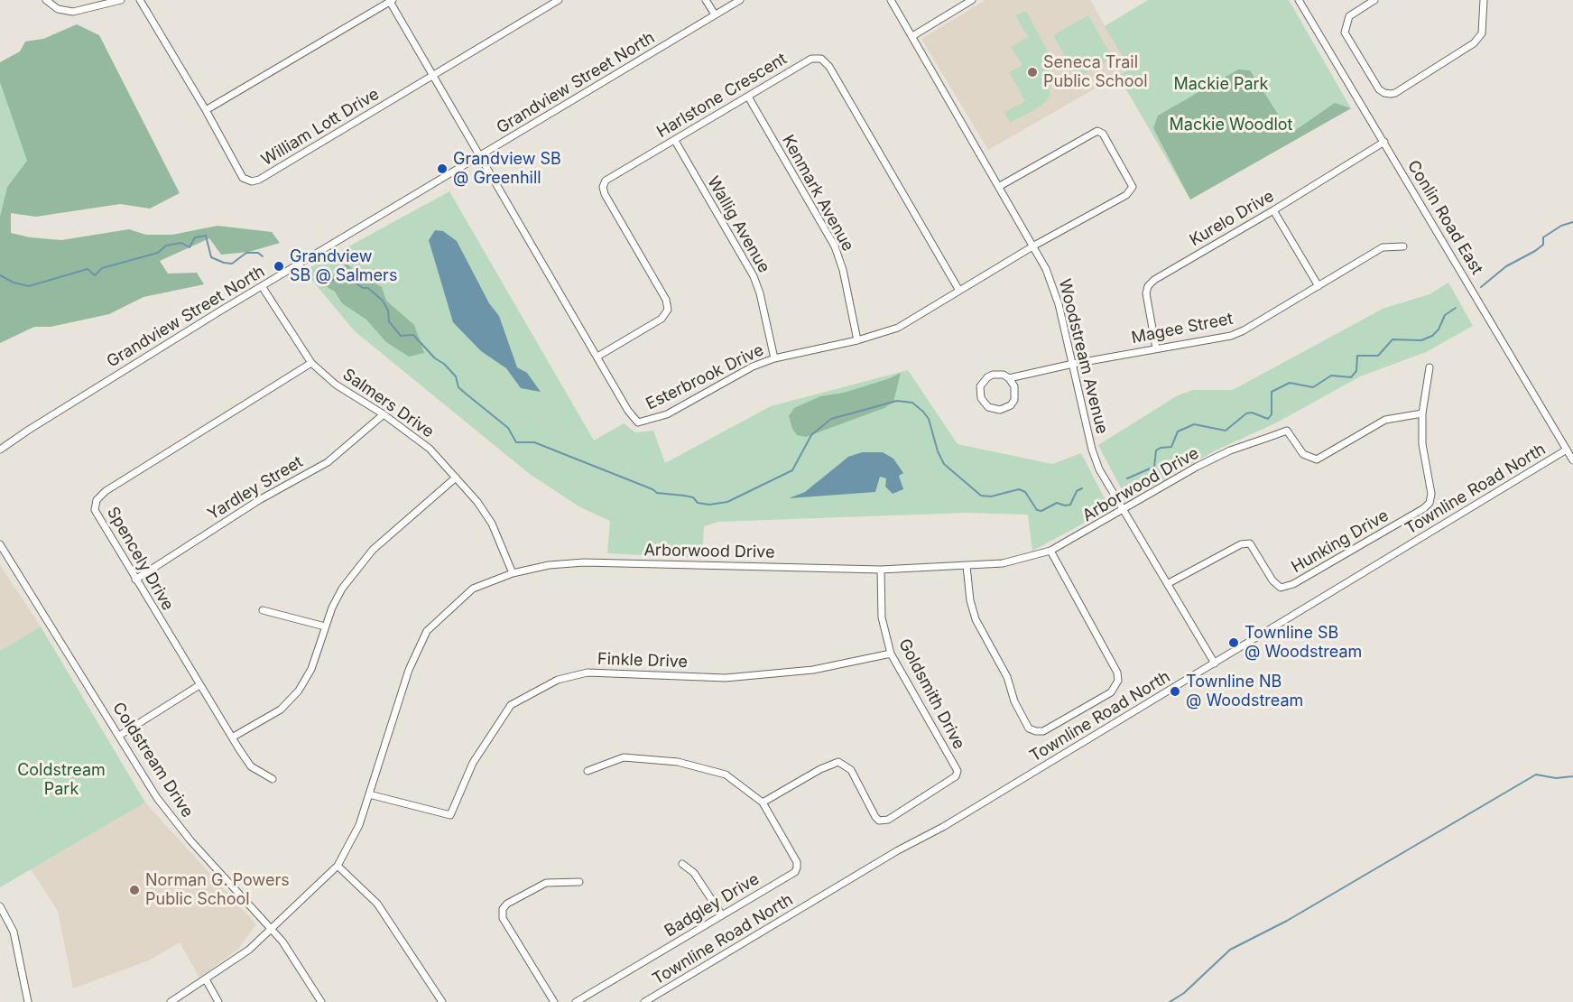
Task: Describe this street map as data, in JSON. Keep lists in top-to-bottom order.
{
  "streets": {
    "street": [
      "Grandview Street North",
      "Harlstone Crescent",
      "William Lott Drive",
      "Kenmark Avenue",
      "Conlin Road East",
      "Kurelo Drive",
      "Wallig Avenue",
      "Magee Street",
      "Woodstream Avenue",
      "Esterbrook Drive",
      "Salmers Drive",
      "Arborwood Drive",
      "Yardley Street",
      "Townline Road North",
      "Hunking Drive",
      "Spencely Drive",
      "Finkle Drive",
      "Goldsmith Drive",
      "Coldstream Drive",
      "Badgley Drive"
    ]
  },
  "crossings": [
    ["Grandview Street North", "Esterbrook Drive"],
    ["Grandview Street North", "Salmers Drive"],
    ["Harlstone Crescent", "Kenmark Avenue"],
    ["Harlstone Crescent", "Wallig Avenue"],
    ["Harlstone Crescent", "Esterbrook Drive"],
    ["William Lott Drive", "Esterbrook Drive"],
    ["Kenmark Avenue", "Esterbrook Drive"],
    ["Conlin Road East", "Kurelo Drive"],
    ["Conlin Road East", "Townline Road North"],
    ["Kurelo Drive", "Magee Street"],
    ["Wallig Avenue", "Esterbrook Drive"],
    ["Magee Street", "Woodstream Avenue"],
    ["Woodstream Avenue", "Esterbrook Drive"],
    ["Woodstream Avenue", "Arborwood Drive"],
    ["Woodstream Avenue", "Townline Road North"],
    ["Woodstream Avenue", "Hunking Drive"],
    ["Salmers Drive", "Arborwood Drive"],
    ["Salmers Drive", "Yardley Street"],
    ["Salmers Drive", "Spencely Drive"],
    ["Arborwood Drive", "Hunking Drive"],
    ["Arborwood Drive", "Finkle Drive"],
    ["Arborwood Drive", "Goldsmith Drive"],
    ["Arborwood Drive", "Coldstream Drive"],
    ["Yardley Street", "Spencely Drive"],
    ["Finkle Drive", "Goldsmith Drive"],
    ["Goldsmith Drive", "Badgley Drive"]
  ],
  "parks": ["Mackie Park", "Mackie Woodlot", "Coldstream Park"],
  "places": [
    "Seneca Trail Public School",
    "Grandview SB @ Greenhill",
    "Grandview SB @ Salmers",
    "Townline SB @ Woodstream",
    "Townline NB @ Woodstream",
    "Norman G. Powers Public School"
  ]
}
